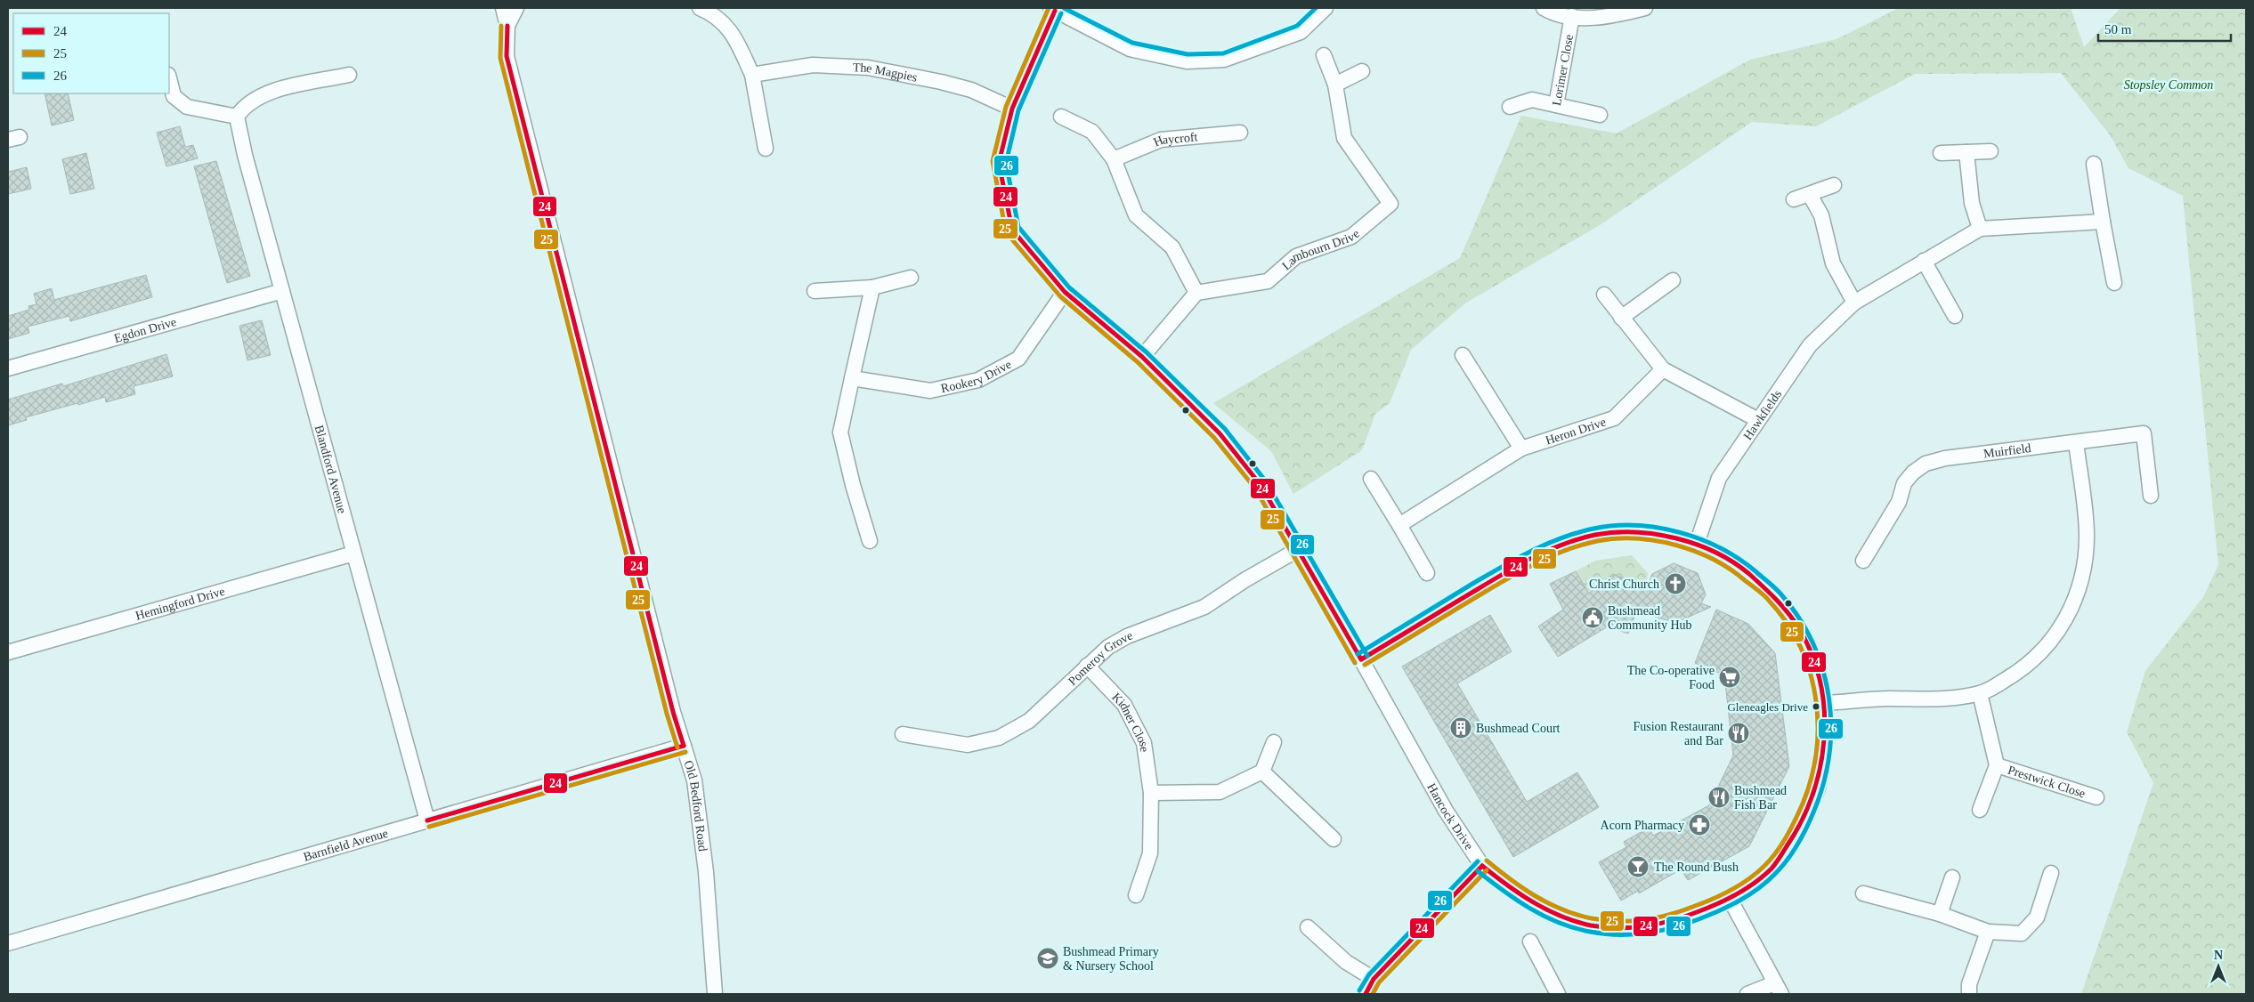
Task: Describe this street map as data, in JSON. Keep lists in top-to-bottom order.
{
  "streets": {
    "street": [
      "Lorimer Close",
      "The Magpies",
      "Haycroft",
      "Lambourn Drive",
      "Egdon Drive",
      "Rookery Drive",
      "Hawkfields",
      "Heron Drive",
      "Muirfield",
      "Blandford Avenue",
      "Hemingford Drive",
      "Pomeroy Grove",
      "Kidner Close",
      "Prestwick Close",
      "Old Bedford Road",
      "Hancock Drive",
      "Barnfield Avenue"
    ]
  },
  "crossings": [
    ["The Magpies", "Hancock Drive"],
    ["Egdon Drive", "Blandford Avenue"],
    ["Rookery Drive", "Hancock Drive"],
    ["Hawkfields", "Hancock Drive"],
    ["Blandford Avenue", "Hemingford Drive"],
    ["Blandford Avenue", "Barnfield Avenue"],
    ["Pomeroy Grove", "Kidner Close"],
    ["Pomeroy Grove", "Hancock Drive"],
    ["Old Bedford Road", "Barnfield Avenue"]
  ],
  "parks": ["Stopsley Common"],
  "places": {
    "church": ["Christ Church"],
    "public building": ["Bushmead Community Hub"],
    "supermarket": ["The Co-operative Food"],
    "other": ["Gleneagles Drive"],
    "building": ["Bushmead Court"],
    "restaurant": ["Fusion Restaurant and Bar", "Bushmead Fish Bar"],
    "pharmacy": ["Acorn Pharmacy"],
    "bar": ["The Round Bush"],
    "school or university": ["Bushmead Primary & Nursery School"]
  },
  "lines": ["transit line 25", "transit line 26", "transit line 24"],
  "legend": ["24", "25", "26"],
  "scale_bar": "50 m",
  "north": "top"
}
